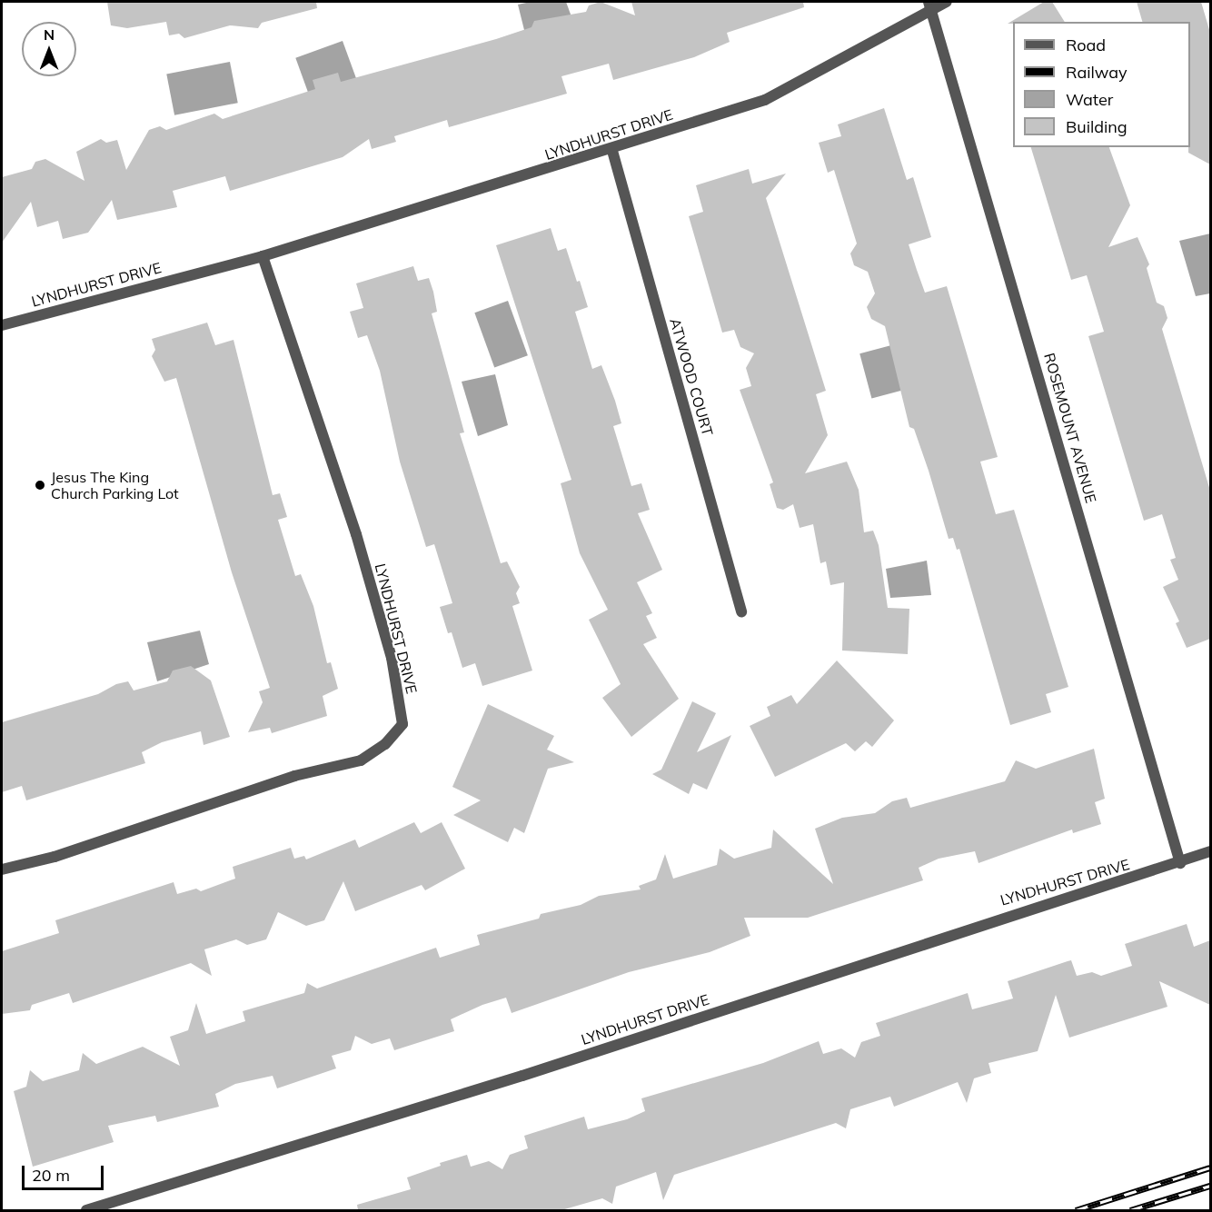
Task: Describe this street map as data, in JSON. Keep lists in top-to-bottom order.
{
  "streets": {
    "street": ["LYNDHURST DRIVE", "ATWOOD COURT", "ROSEMOUNT AVENUE"]
  },
  "crossings": [
    ["LYNDHURST DRIVE", "ATWOOD COURT"],
    ["LYNDHURST DRIVE", "ROSEMOUNT AVENUE"]
  ],
  "places": ["Jesus The King Church Parking Lot"],
  "legend": [
    "Road",
    "Railway",
    "Water",
    "Building"
  ],
  "scale_bar": "20 m",
  "north": "top"
}
